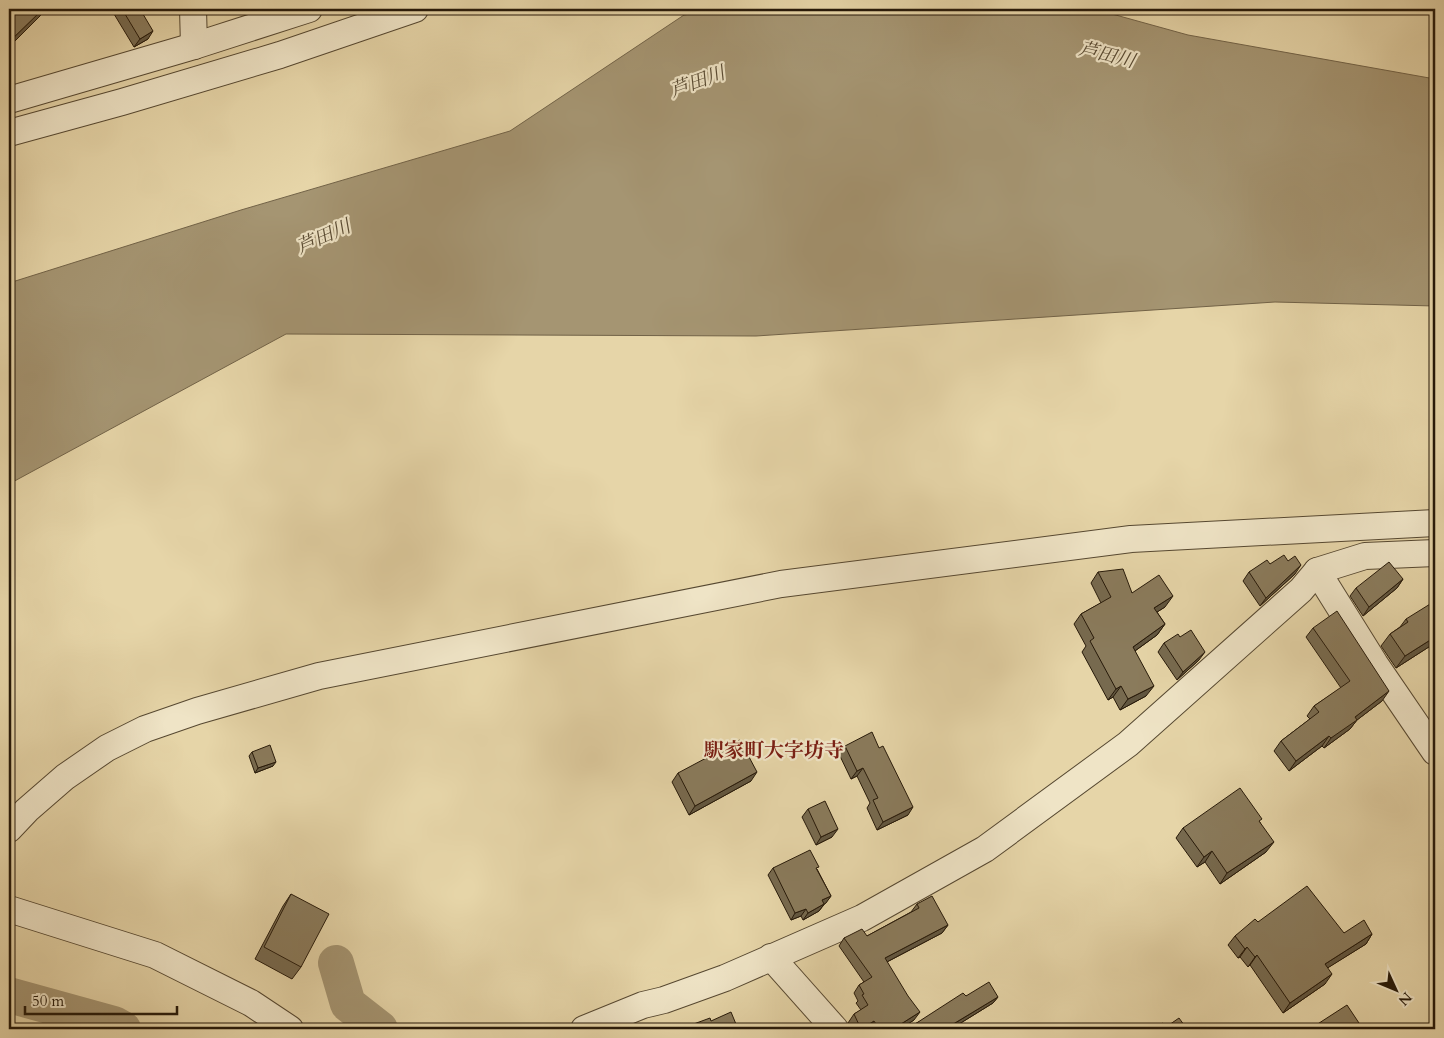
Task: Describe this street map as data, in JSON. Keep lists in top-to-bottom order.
{
  "districts": ["駅家町大字坊寺"],
  "water": ["芦田川"],
  "scale_bar": "50 m",
  "north": "bottom right"
}
